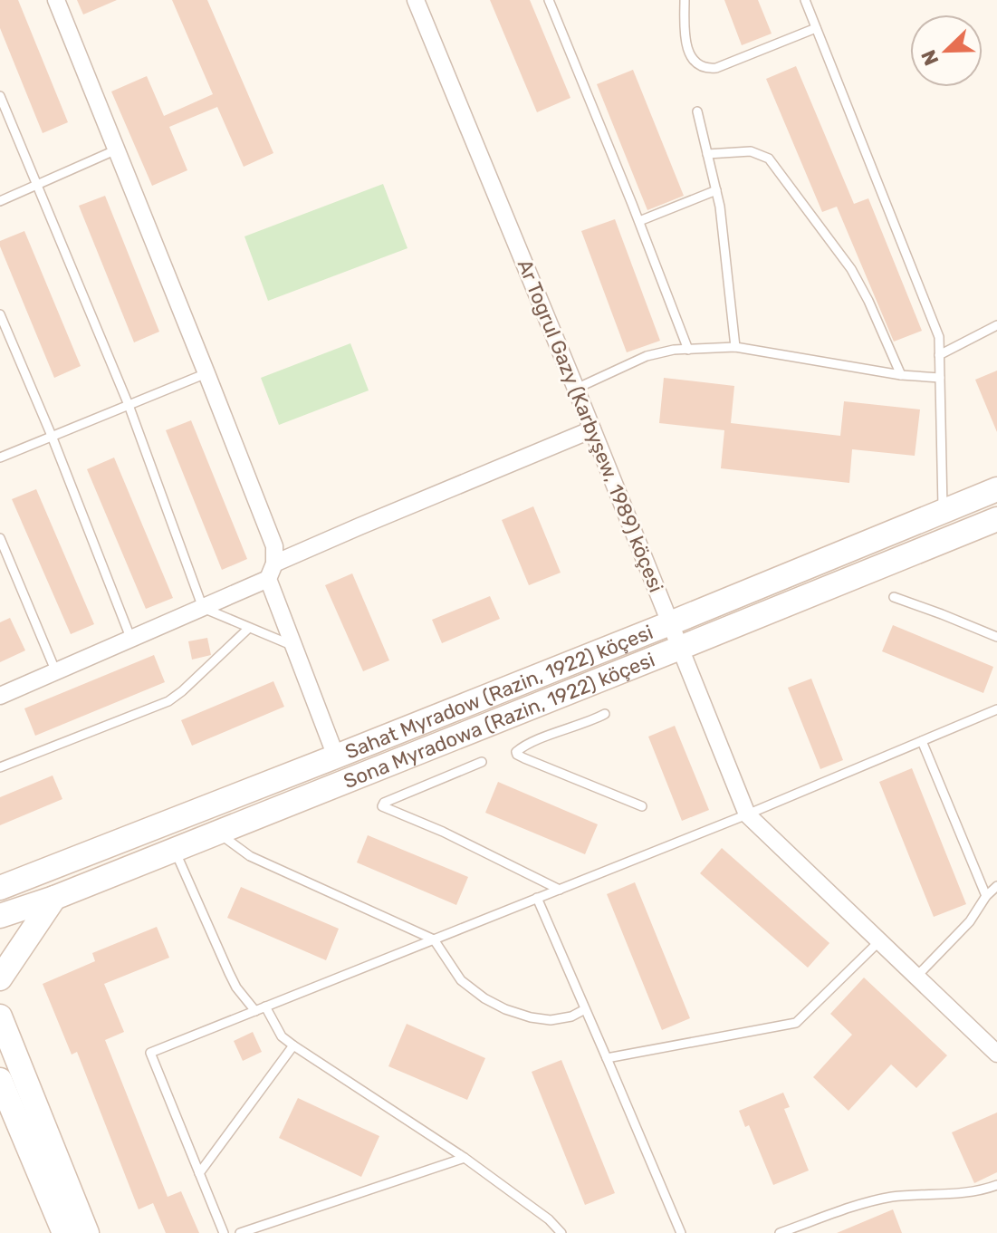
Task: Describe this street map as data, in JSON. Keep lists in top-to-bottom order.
{
  "streets": {
    "main road": ["Sahat Myradow (Razin, 1922) köçesi", "Sona Myradowa (Razin, 1922) köçesi"],
    "street": ["Ar Togrul Gazy (Karbyşew, 1989) köçesi"]
  },
  "crossings": [
    ["Ar Togrul Gazy (Karbyşew, 1989) köçesi", "Sahat Myradow (Razin, 1922) köçesi"],
    ["Ar Togrul Gazy (Karbyşew, 1989) köçesi", "Sona Myradowa (Razin, 1922) köçesi"]
  ],
  "north": "bottom left"
}
